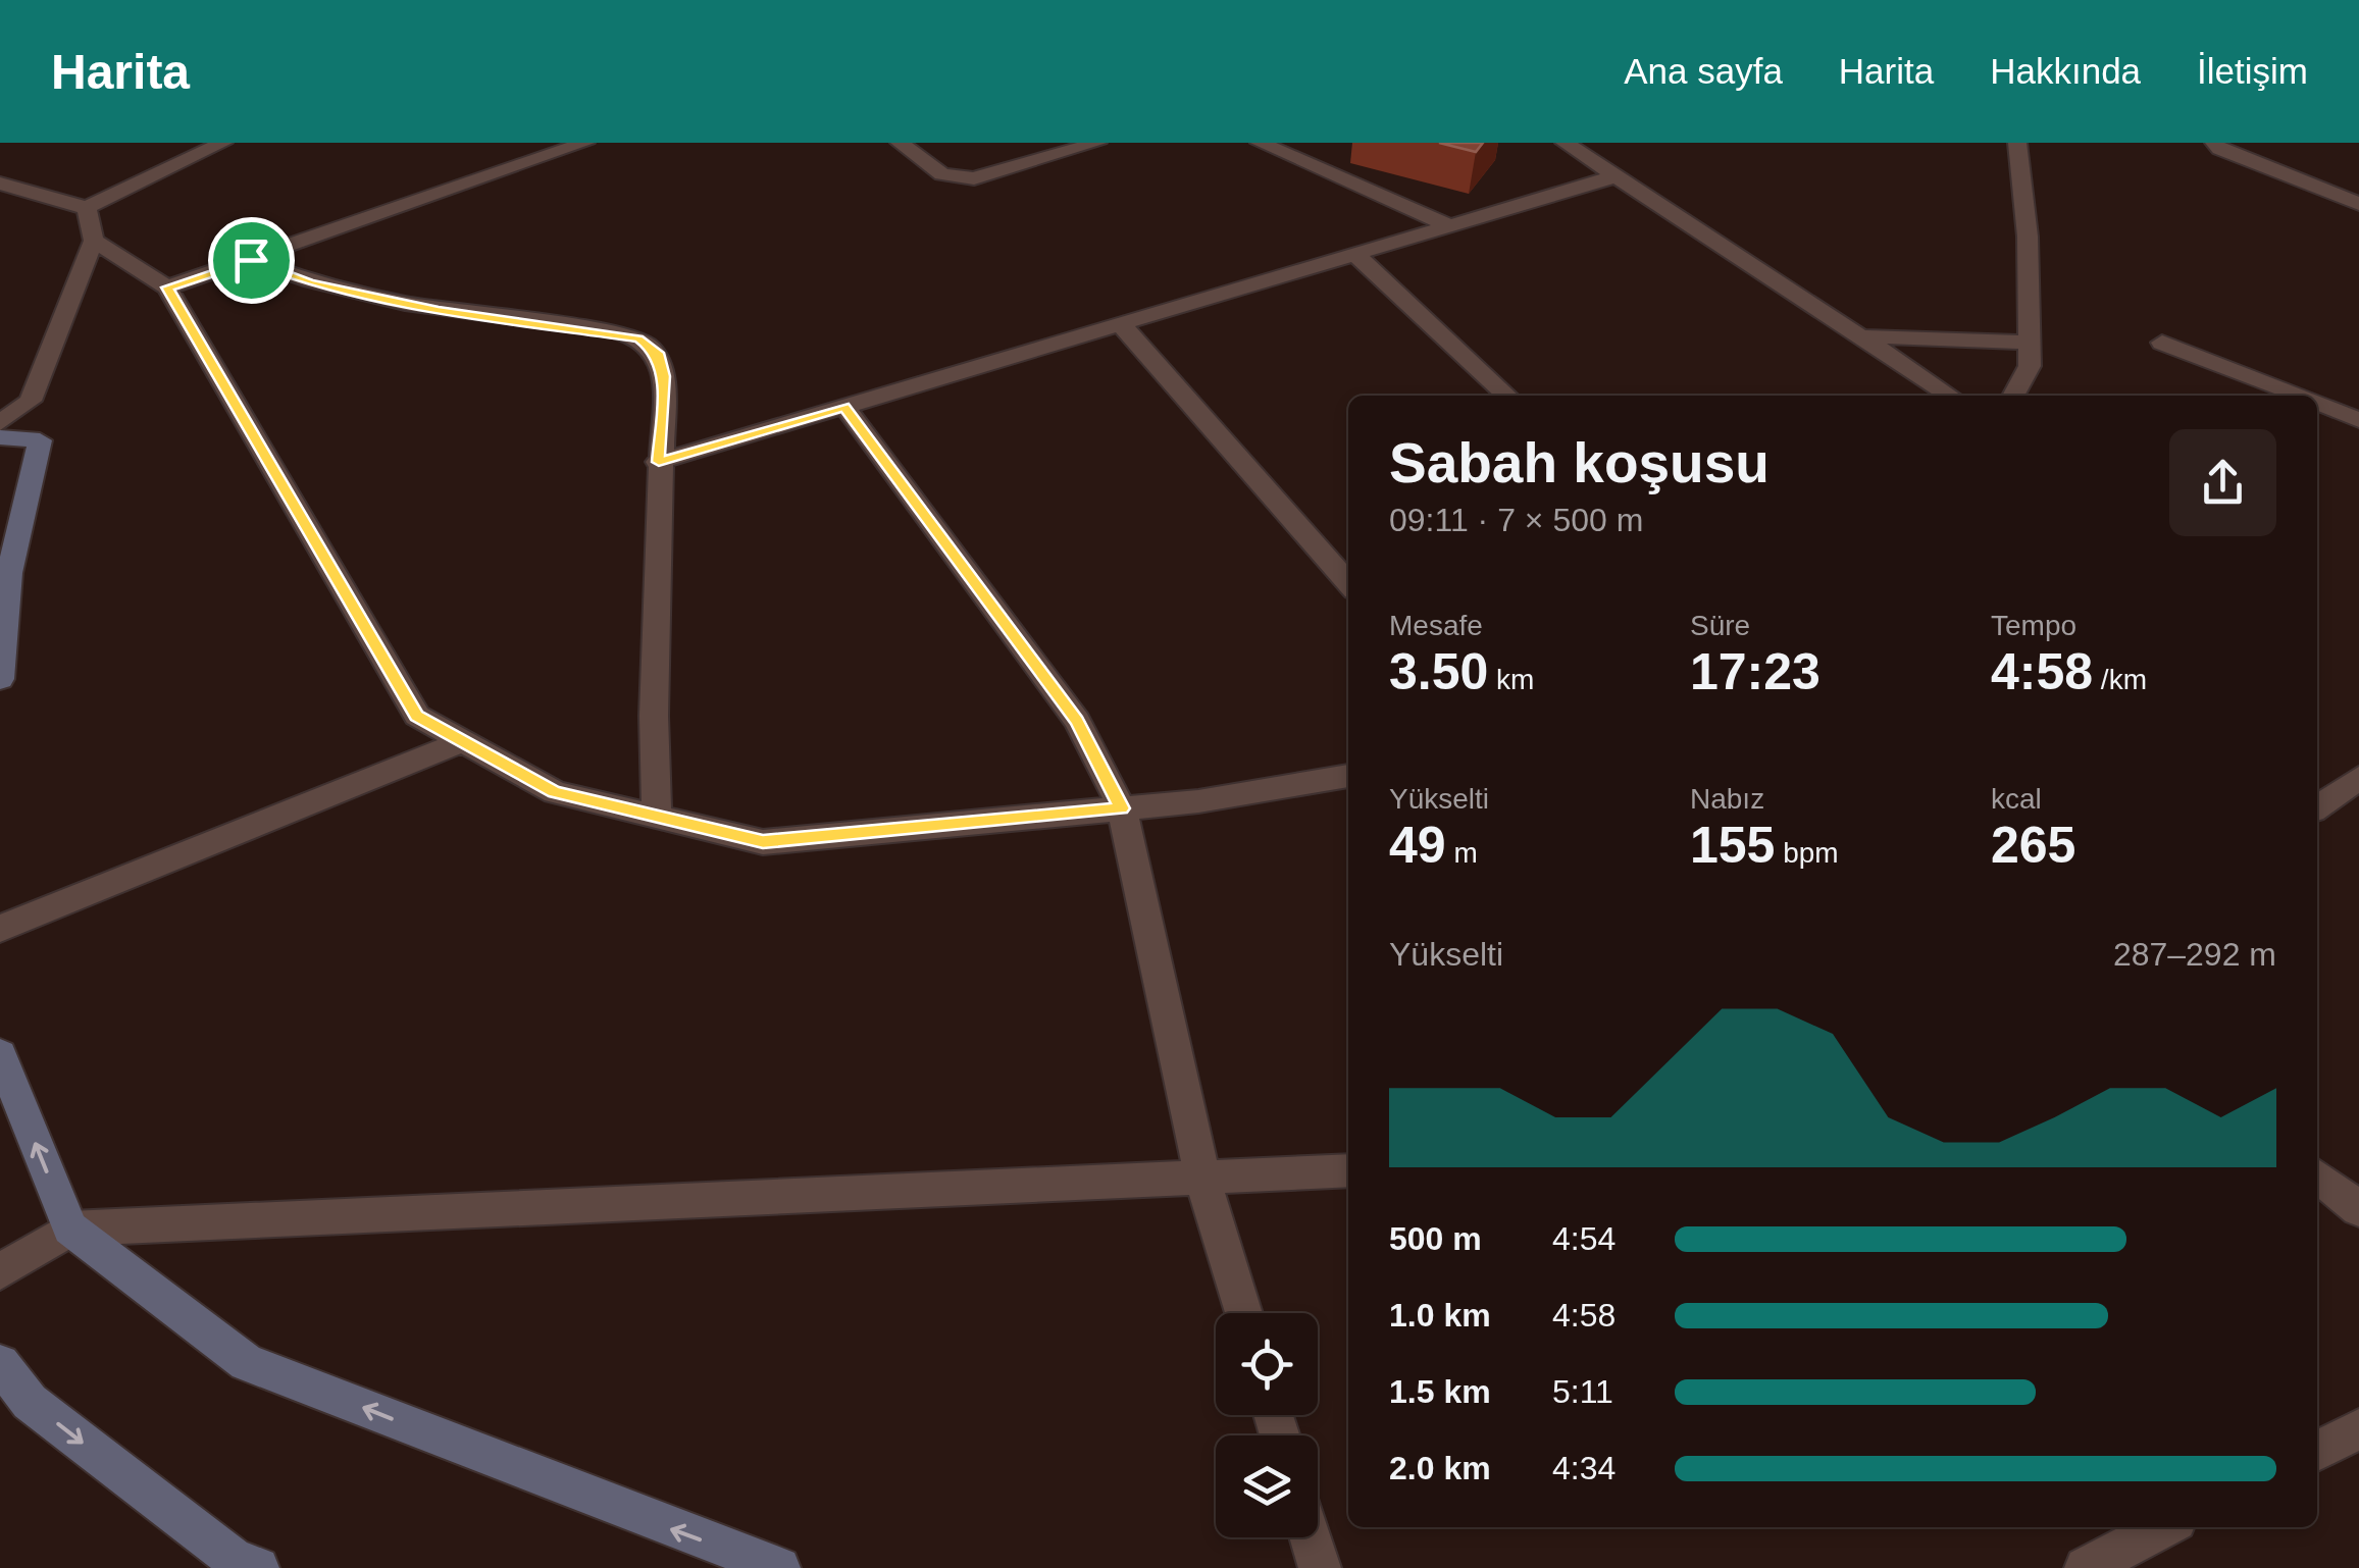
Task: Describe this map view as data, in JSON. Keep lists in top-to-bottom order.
{
  "page": {
    "header": "Harita",
    "nav": [
      "Ana sayfa",
      "Harita",
      "Hakkında",
      "İletişim"
    ],
    "heading": ["Sabah koşusu", "09:11 · 7 × 500 m"],
    "stats": [
      ["Mesafe", "3.50 km"],
      ["Süre", "17:23"],
      ["Tempo", "4:58 /km"],
      ["Yükselti", "49 m"],
      ["Nabız", "155 bpm"],
      ["kcal", "265"]
    ],
    "chart": ["Yükselti", "287–292 m"],
    "list": [
      {
        "name": "500 m",
        "note": "4:54"
      },
      {
        "name": "1.0 km",
        "note": "4:58"
      },
      {
        "name": "1.5 km",
        "note": "5:11"
      },
      {
        "name": "2.0 km",
        "note": "4:34"
      }
    ]
  }
}
